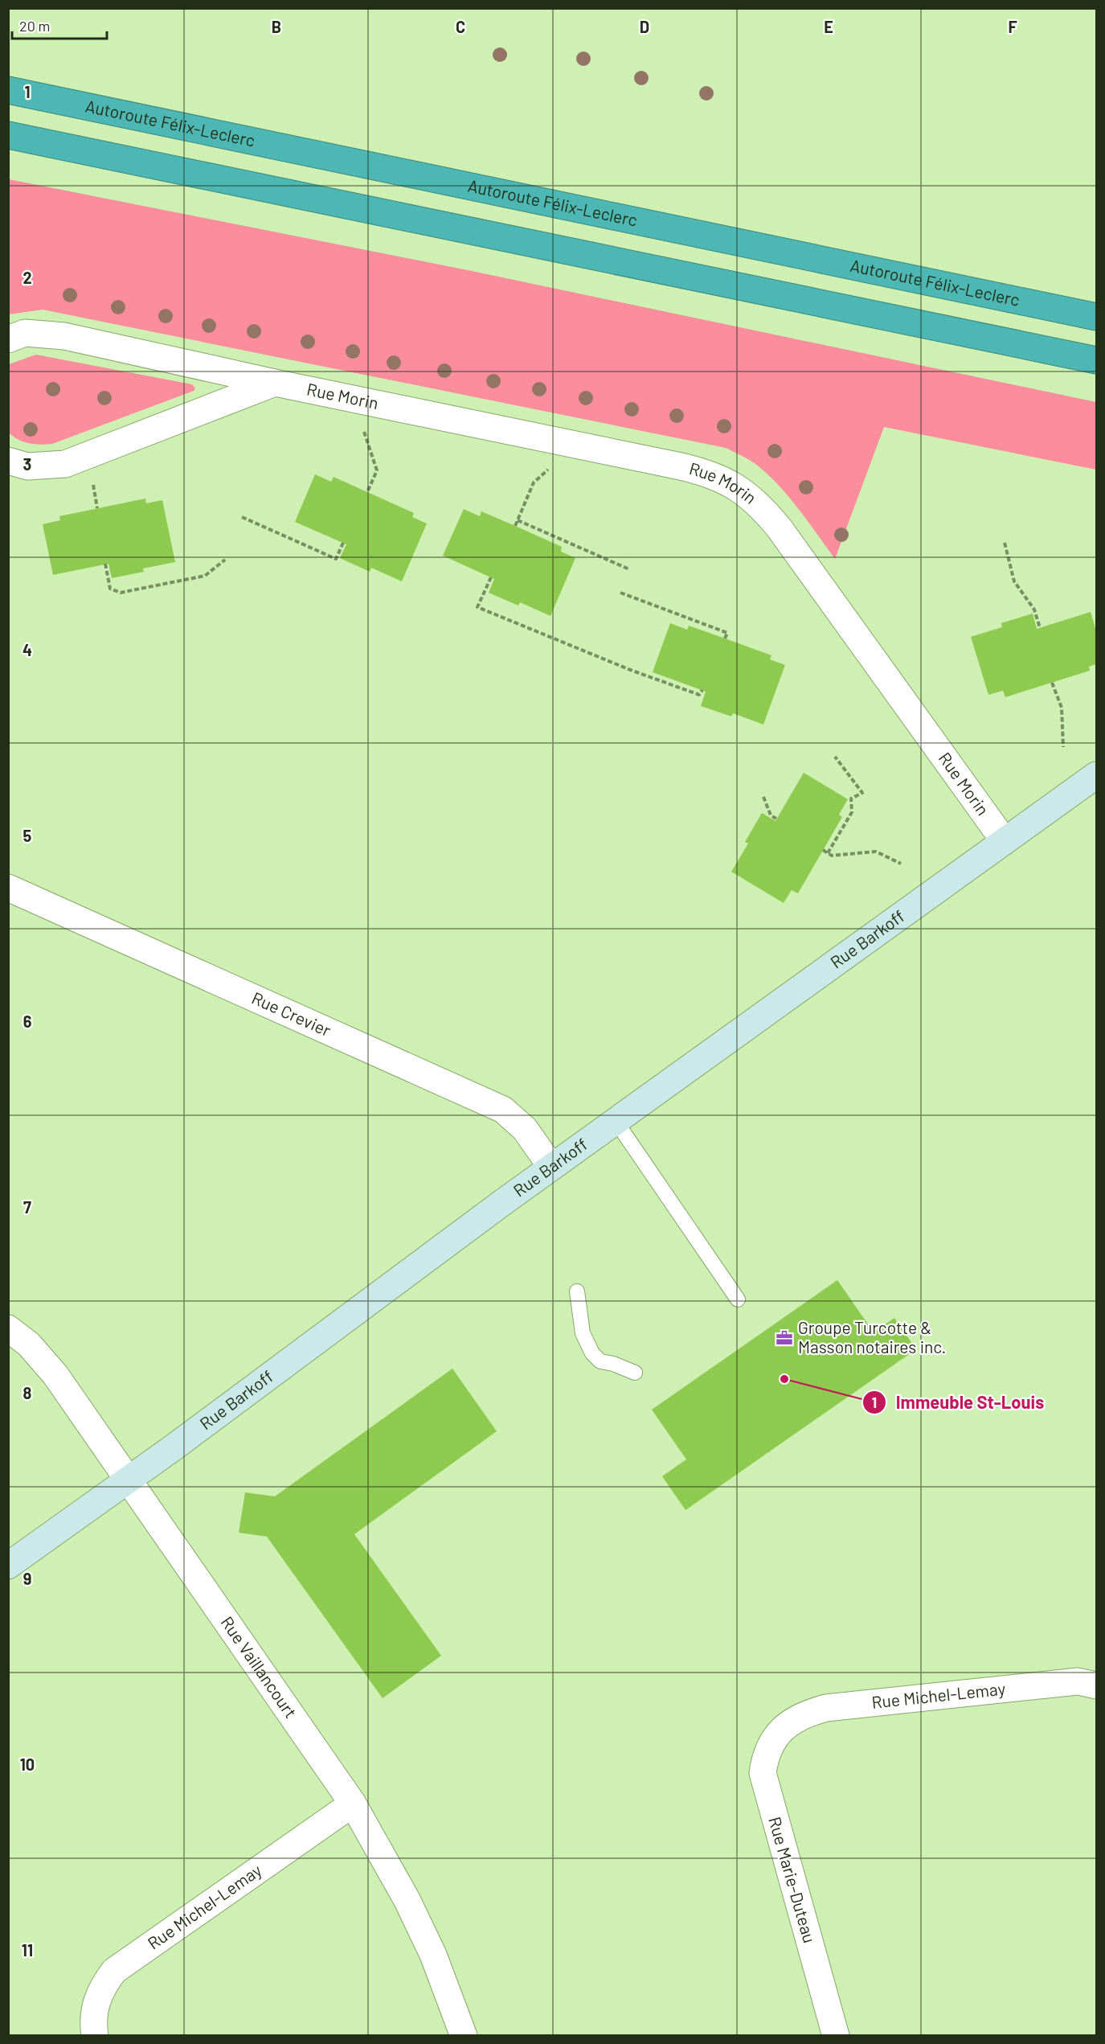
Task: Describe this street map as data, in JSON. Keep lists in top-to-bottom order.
{
  "streets": {
    "highway": ["Autoroute Félix-Leclerc"],
    "street": [
      "Rue Morin",
      "Rue Barkoff",
      "Rue Crevier",
      "Rue Vaillancourt",
      "Rue Michel-Lemay",
      "Rue Marie-Duteau"
    ]
  },
  "crossings": [
    ["Rue Morin", "Rue Barkoff"],
    ["Rue Barkoff", "Rue Crevier"],
    ["Rue Barkoff", "Rue Vaillancourt"],
    ["Rue Vaillancourt", "Rue Michel-Lemay"],
    ["Rue Michel-Lemay", "Rue Marie-Duteau"]
  ],
  "places": {
    "office": ["Groupe Turcotte & Masson notaires inc."],
    "other": ["Immeuble St-Louis"]
  },
  "scale_bar": "20 m",
  "grid": {
    "columns": [
      "B",
      "C",
      "D",
      "E",
      "F"
    ],
    "rows": [
      "1",
      "2",
      "3",
      "4",
      "5",
      "6",
      "7",
      "8",
      "9",
      "10",
      "11"
    ]
  }
}
